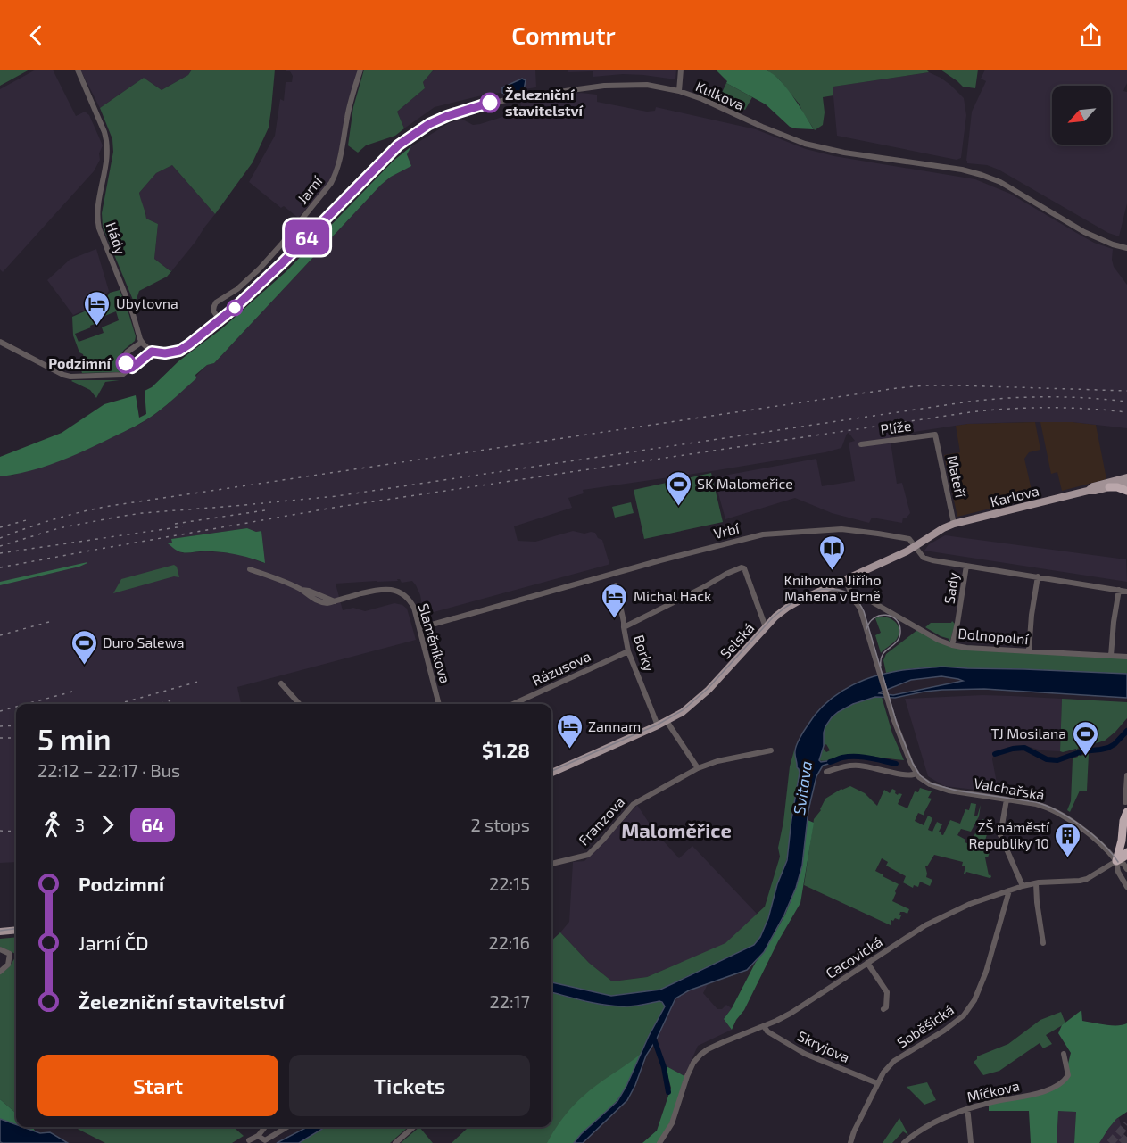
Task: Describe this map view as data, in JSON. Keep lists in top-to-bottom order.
{
  "streets": {
    "main road": ["Karlova", "Selská"],
    "street": [
      "Kulkova",
      "Jarní",
      "Hády",
      "Plíže",
      "Mateří",
      "Vrbí",
      "Sady",
      "Dolnopolní",
      "Slaměníkova",
      "Borky",
      "Rázusova",
      "Valchařská",
      "Franzova",
      "Cacovická",
      "Soběšická",
      "Skryjova",
      "Míčkova"
    ]
  },
  "crossings": [
    ["Kulkova", "Jarní"],
    ["Kulkova", "Hády"],
    ["Plíže", "Mateří"],
    ["Mateří", "Karlova"],
    ["Mateří", "Selská"],
    ["Karlova", "Selská"],
    ["Vrbí", "Sady"],
    ["Vrbí", "Selská"],
    ["Vrbí", "Slaměníkova"],
    ["Sady", "Dolnopolní"],
    ["Dolnopolní", "Selská"],
    ["Selská", "Borky"],
    ["Borky", "Rázusova"],
    ["Valchařská", "Cacovická"],
    ["Cacovická", "Soběšická"],
    ["Cacovická", "Skryjova"],
    ["Soběšická", "Skryjova"]
  ],
  "districts": ["Maloměřice"],
  "water": ["Svitava"],
  "places": {
    "other": ["Železniční stavitelství", "Podzimní"],
    "hotel": ["Ubytovna", "Michal Hack", "Zannam"],
    "sports": ["SK Malomeřice", "Duro Salewa", "TJ Mosilana"],
    "library": ["Knihovna Jiřího Mahena v Brně"],
    "building": ["ZŠ náměstí Republiky 10"]
  },
  "lines": ["bus line 64"],
  "north": "bottom left",
  "page": {
    "header": "Commutr",
    "on_map": "64",
    "heading": ["5 min", "22:12 – 22:17 · Bus", "$1.28"],
    "legs": ["3", "64", "2 stops"],
    "list": [
      {
        "name": "Podzimní",
        "value": "22:15"
      },
      {
        "name": "Jarní ČD",
        "value": "22:16"
      },
      {
        "name": "Železniční stavitelství",
        "value": "22:17"
      }
    ],
    "buttons": ["Start", "Tickets"]
  }
}
